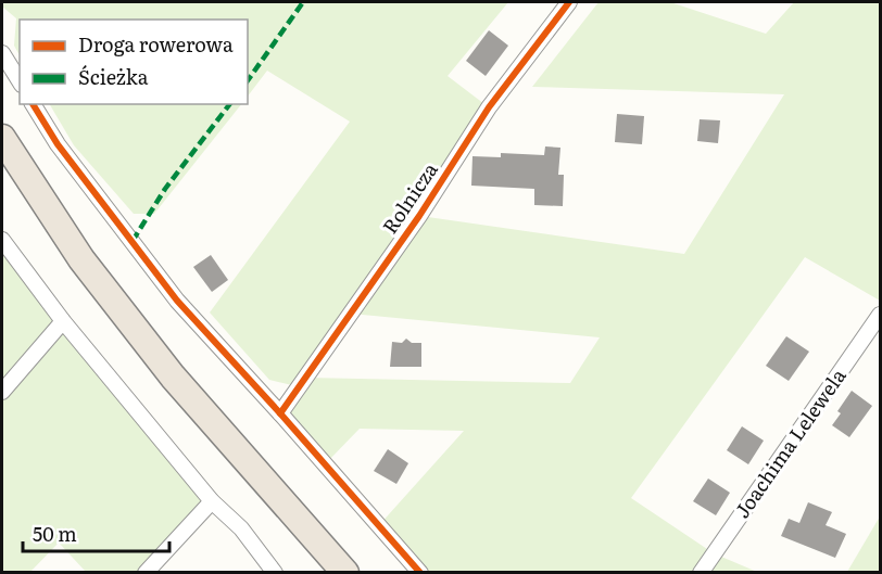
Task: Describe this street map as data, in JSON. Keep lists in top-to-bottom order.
{
  "streets": {
    "street": ["Rolnicza", "Joachima Lelewela"]
  },
  "legend": ["Droga rowerowa", "Ścieżka"],
  "scale_bar": "50 m"
}
